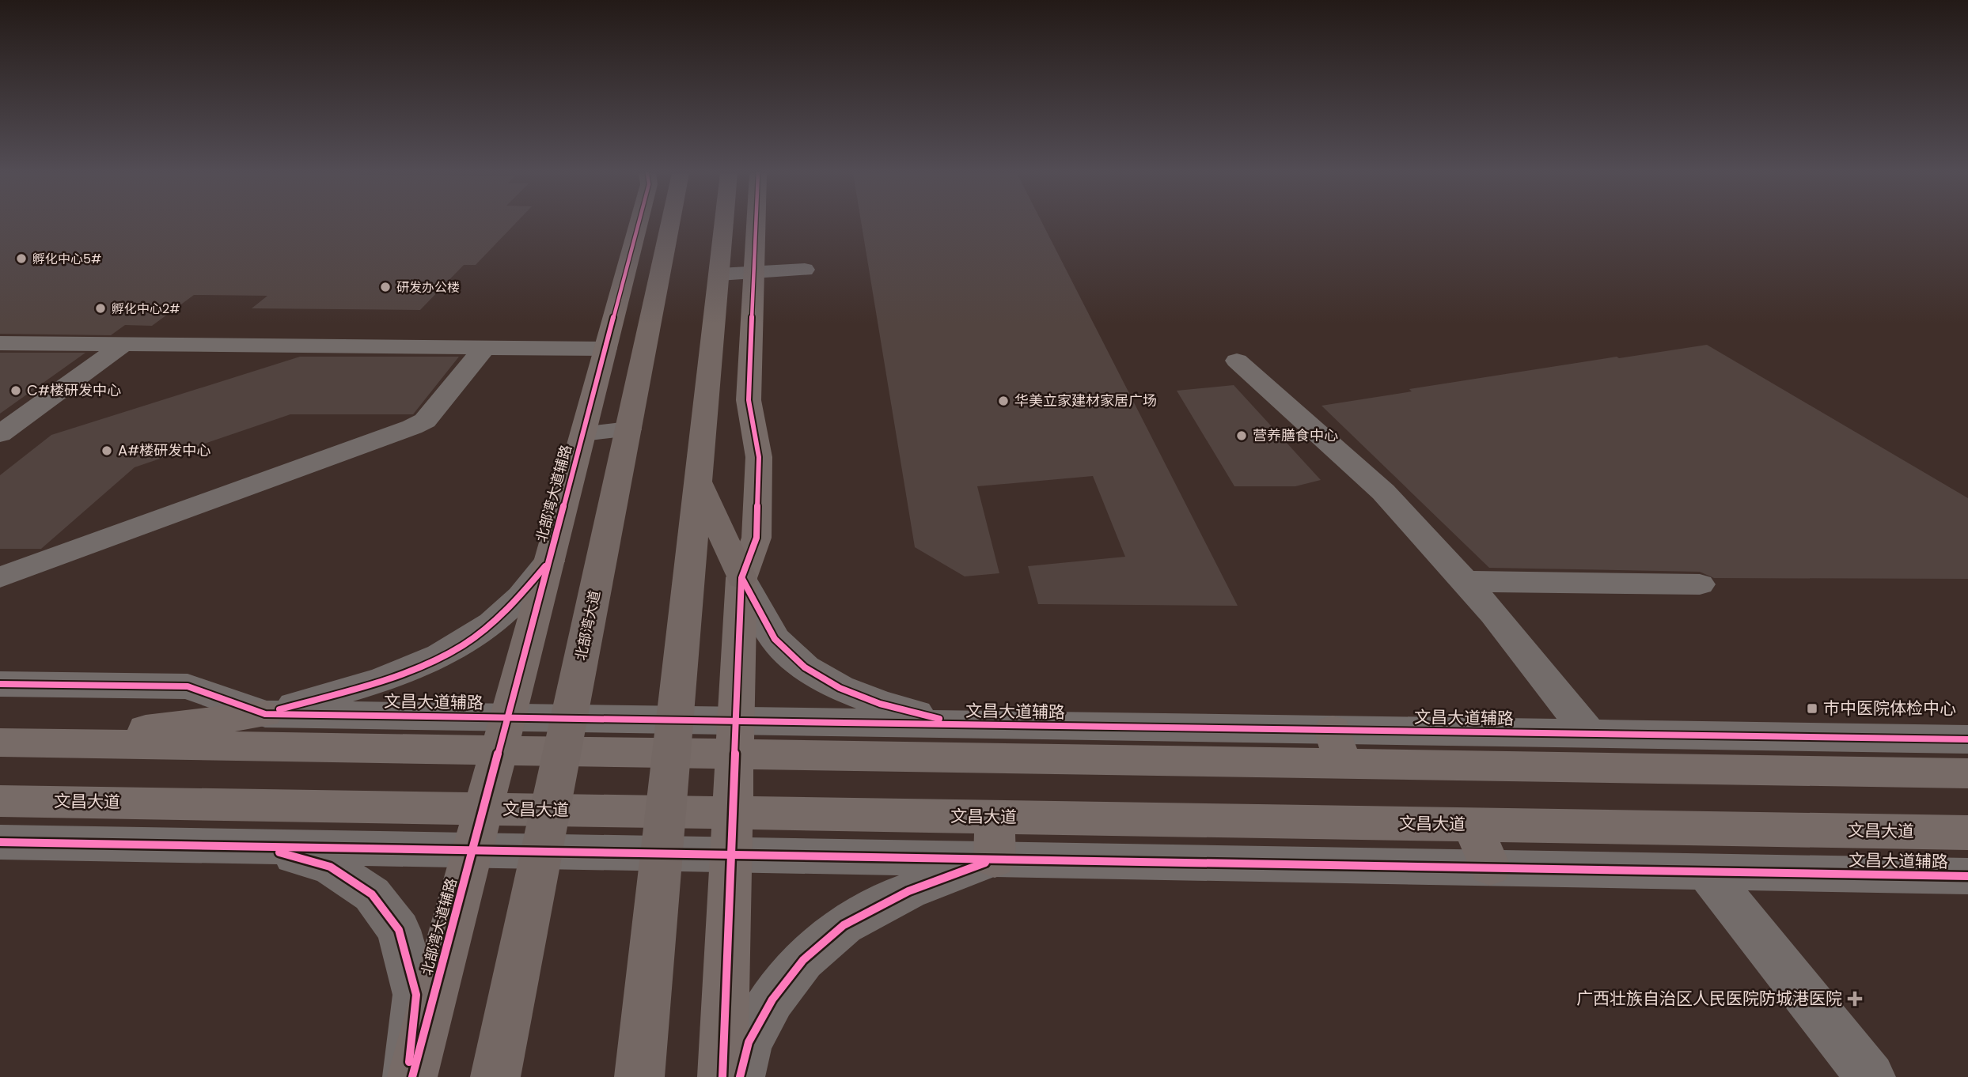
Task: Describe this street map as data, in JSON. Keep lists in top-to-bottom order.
{
  "streets": {
    "highway": ["北部湾大道"],
    "main road": ["北部湾大道辅路", "文昌大道"],
    "street": ["文昌大道辅路"]
  },
  "crossings": [
    ["北部湾大道辅路", "文昌大道辅路"],
    ["北部湾大道辅路", "文昌大道"],
    ["北部湾大道", "文昌大道辅路"],
    ["北部湾大道", "文昌大道"],
    ["文昌大道辅路", "文昌大道"]
  ],
  "places": {
    "other": [
      "孵化中心5#",
      "研发办公楼",
      "孵化中心2#",
      "C#楼研发中心",
      "华美立家建材家居广场",
      "营养膳食中心",
      "A#楼研发中心"
    ],
    "transit": ["巿中医院体检中心"],
    "health": ["广西壮族自治区人民医院防城港医院"]
  }
}
